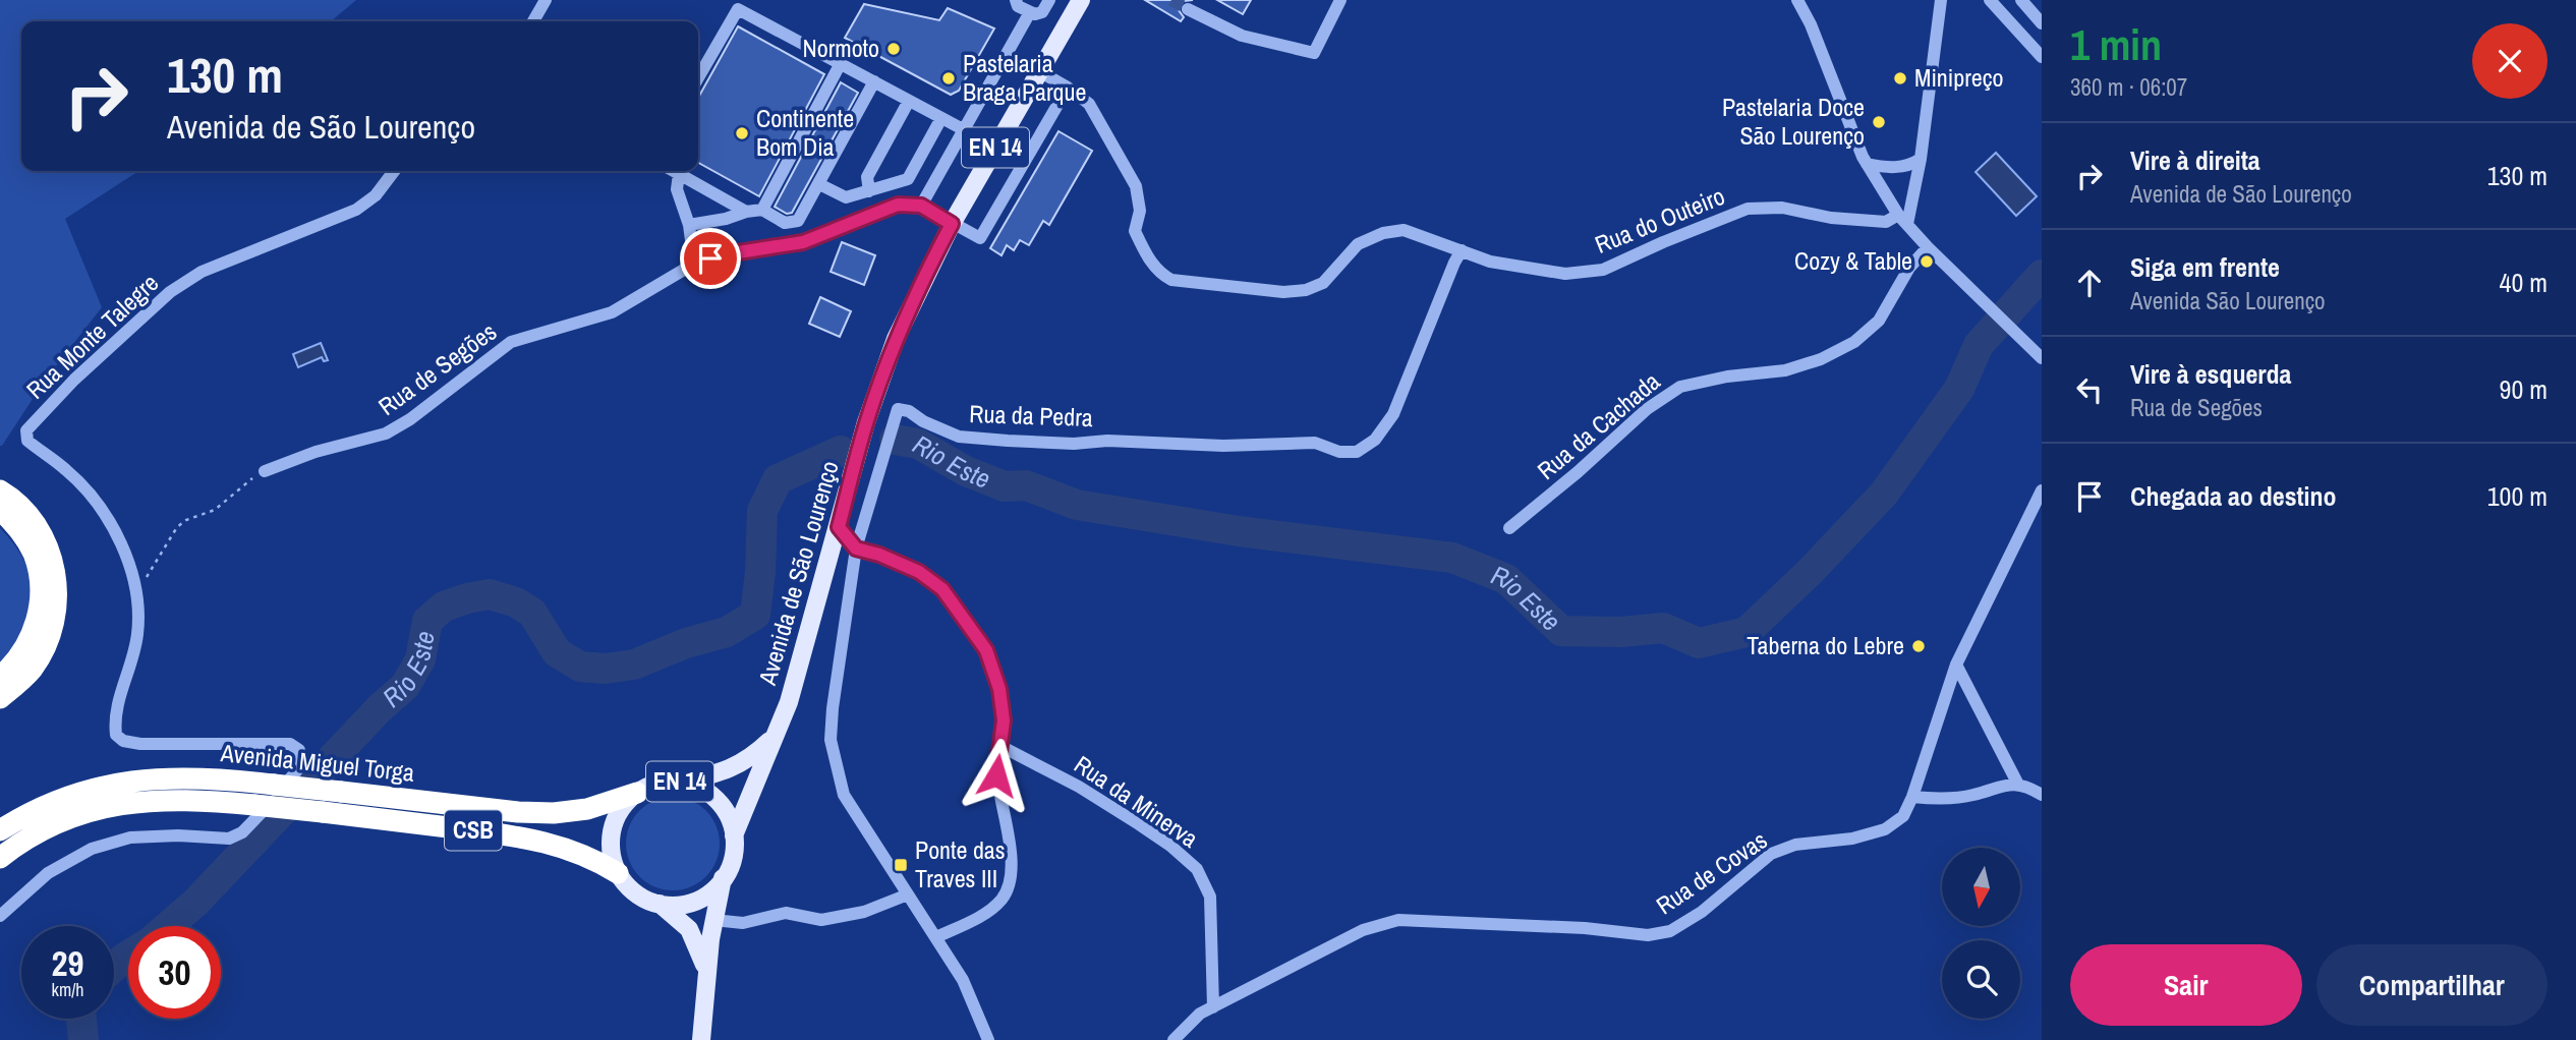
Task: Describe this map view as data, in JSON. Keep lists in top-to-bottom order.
{
  "streets": {
    "highway": ["Avenida Miguel Torga", "CSB"],
    "main road": ["EN 14", "Avenida de São Lourenço"],
    "street": [
      "Rua do Outeiro",
      "Rua Monte Talegre",
      "Rua de Segões",
      "Rua da Pedra",
      "Rua da Cachada",
      "Rua da Minerva",
      "Rua de Covas"
    ]
  },
  "crossings": [
    ["EN 14", "Rua do Outeiro"],
    ["EN 14", "Avenida de São Lourenço"],
    ["EN 14", "Avenida Miguel Torga"],
    ["Rua do Outeiro", "Rua da Pedra"],
    ["Avenida de São Lourenço", "Avenida Miguel Torga"],
    ["Rua da Minerva", "Rua de Covas"]
  ],
  "water": ["Rio Este"],
  "places": {
    "other": [
      "Normoto",
      "Pastelaria Braga Parque",
      "Minipreço",
      "Pastelaria Doce São Lourenço",
      "Continente Bom Dia",
      "Cozy & Table",
      "Taberna do Lebre"
    ],
    "transit": ["Ponte das Traves III"]
  },
  "north": "bottom",
  "page": {
    "heading": ["1 min", "360 m · 06:07"],
    "turn": ["130 m", "Avenida de São Lourenço"],
    "list": [
      {
        "name": "Vire à direita",
        "note": "Avenida de São Lourenço",
        "value": "130 m"
      },
      {
        "name": "Siga em frente",
        "note": "Avenida São Lourenço",
        "value": "40 m"
      },
      {
        "name": "Vire à esquerda",
        "note": "Rua de Segões",
        "value": "90 m"
      },
      {
        "name": "Chegada ao destino",
        "value": "100 m"
      }
    ],
    "speed": "29 km/h",
    "limit": "30",
    "buttons": ["Sair", "Compartilhar"]
  }
}
